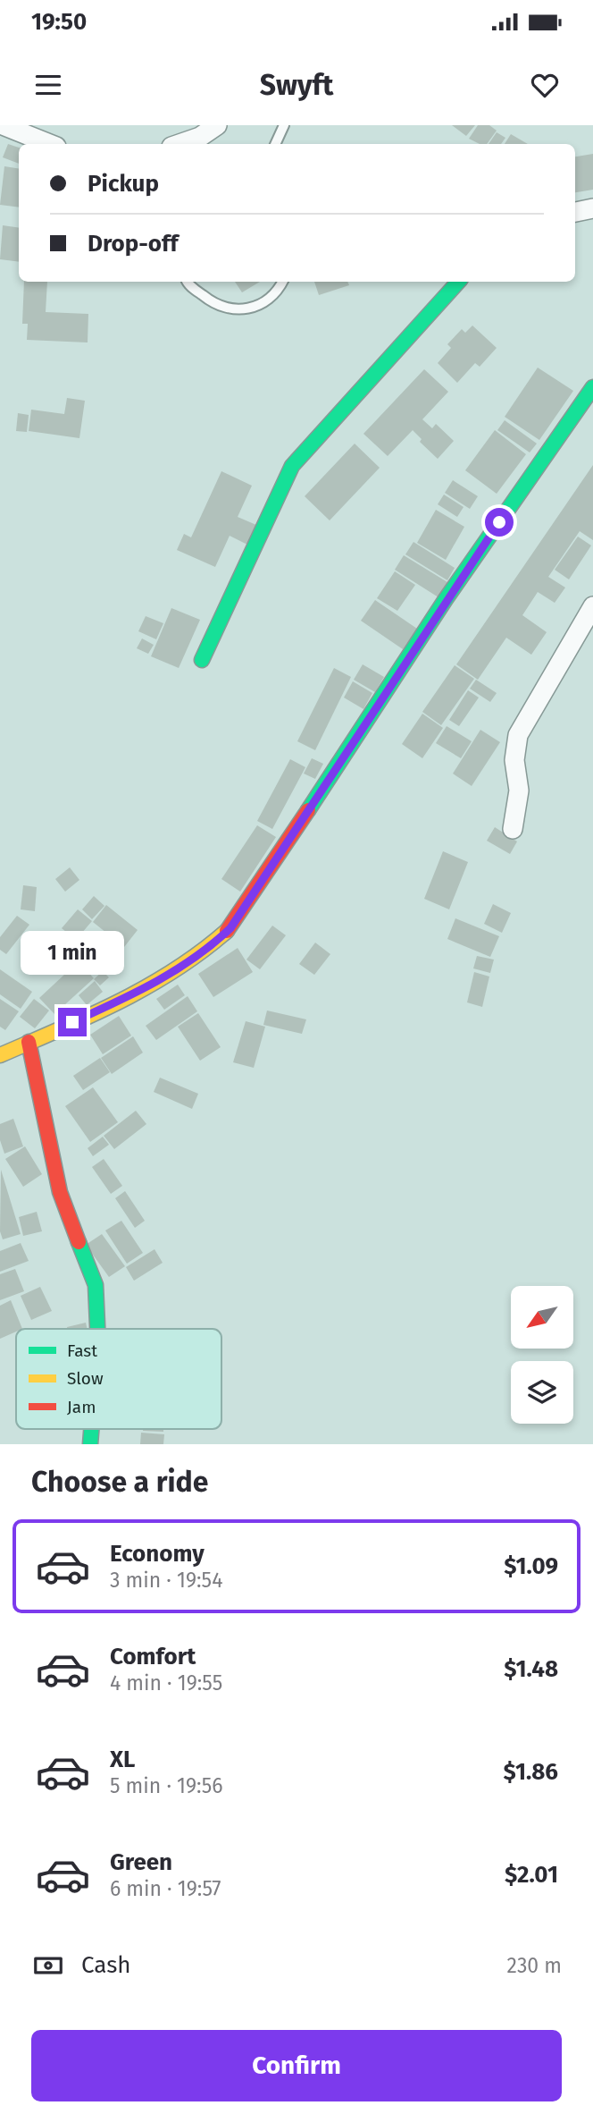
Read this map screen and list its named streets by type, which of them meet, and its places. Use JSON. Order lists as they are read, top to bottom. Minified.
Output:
{"legend":["Fast","Slow","Jam"],"north":"bottom left","page":{"status":"19:50","header":"Swyft","banner":["Pickup","Drop-off"],"bubble":"1 min","heading":"Choose a ride","list":[{"name":"Economy","note":"3 min · 19:54","value":"$1.09"},{"name":"Comfort","note":"4 min · 19:55","value":"$1.48"},{"name":"XL","note":"5 min · 19:56","value":"$1.86"},{"name":"Green","note":"6 min · 19:57","value":"$2.01"}],"pay":["Cash","230 m"],"buttons":"Confirm"}}
